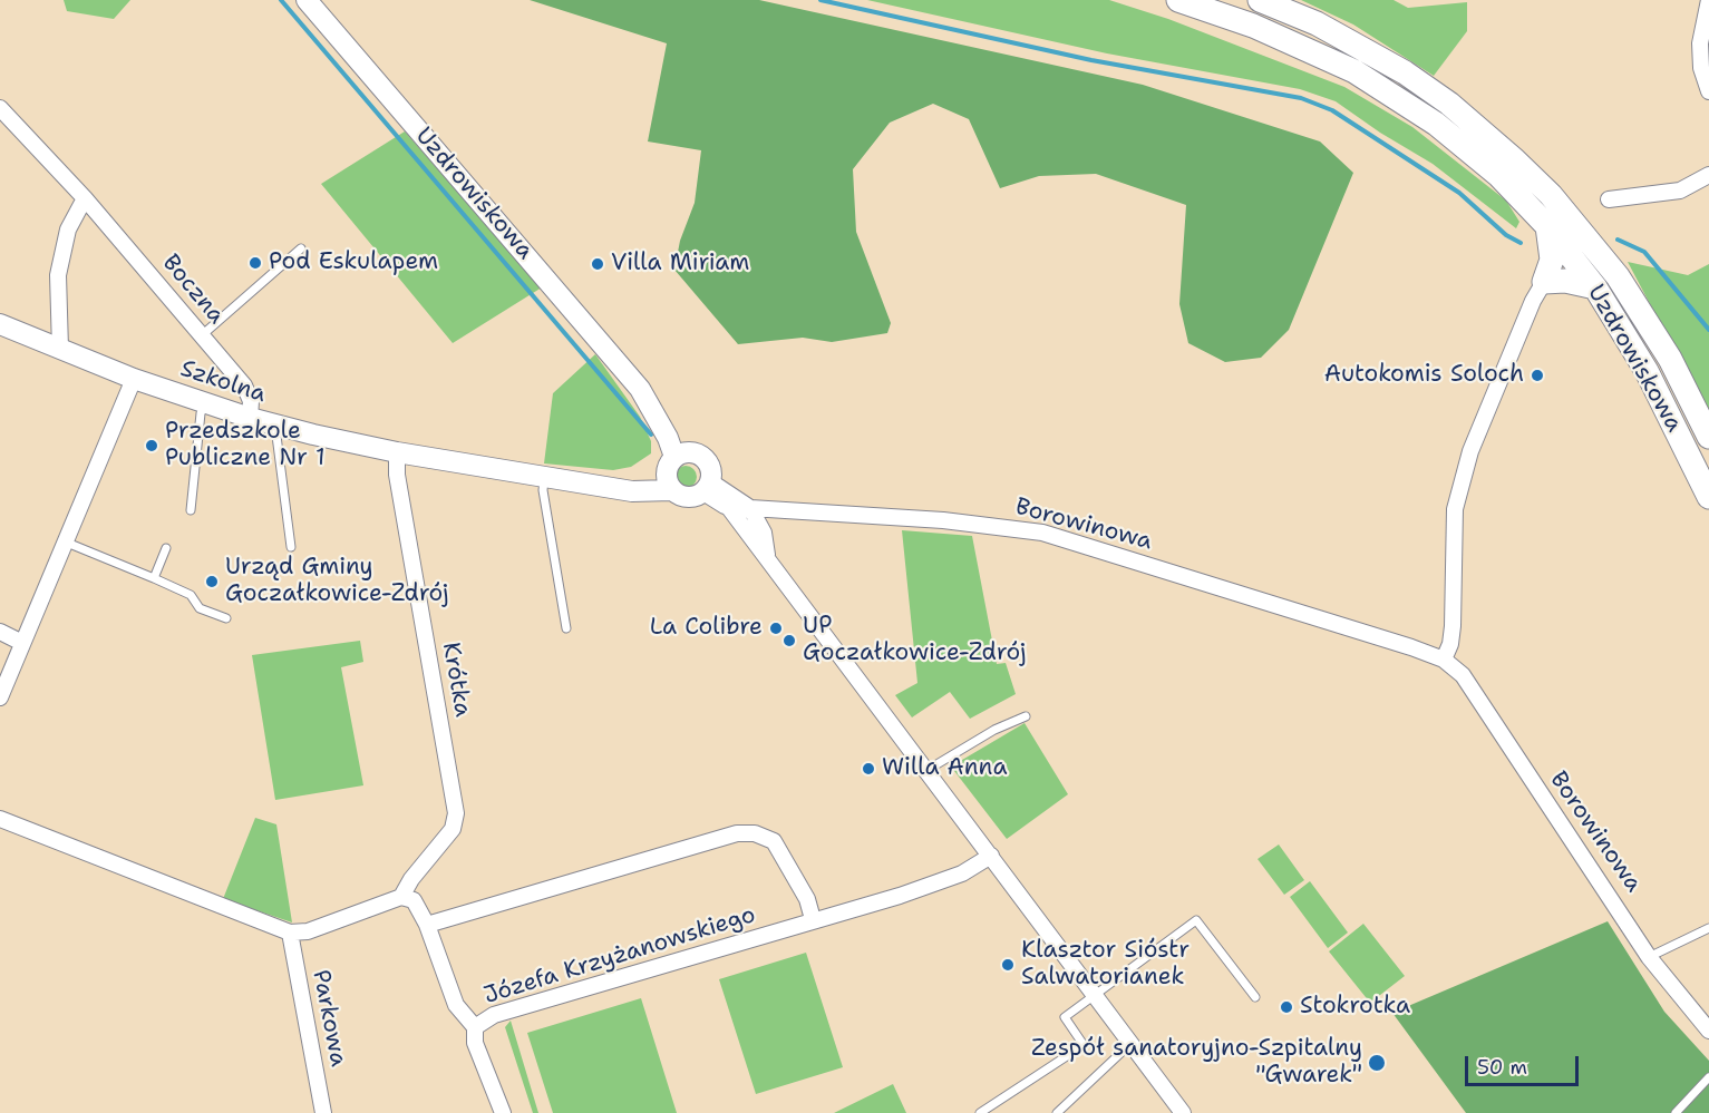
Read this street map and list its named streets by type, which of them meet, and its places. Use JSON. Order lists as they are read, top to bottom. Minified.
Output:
{"streets":{"main road":["Uzdrowiskowa"],"street":["Boczna","Szkolna","Borowinowa","Krótka","Józefa Krzyżanowskiego","Parkowa"]},"crossings":[["Uzdrowiskowa","Szkolna"],["Boczna","Szkolna"],["Szkolna","Krótka"],["Krótka","Józefa Krzyżanowskiego"]],"places":["Pod Eskulapem","Villa Miriam","Autokomis Soloch","Przedszkole Publiczne Nr 1","Urząd Gminy Goczałkowice-Zdrój","La Colibre","UP Goczałkowice-Zdrój","Willa Anna","Klasztor Sióstr Salwatorianek","Stokrotka","Zespół sanatoryjno-Szpitalny \"Gwarek\""],"scale_bar":"50 m"}
